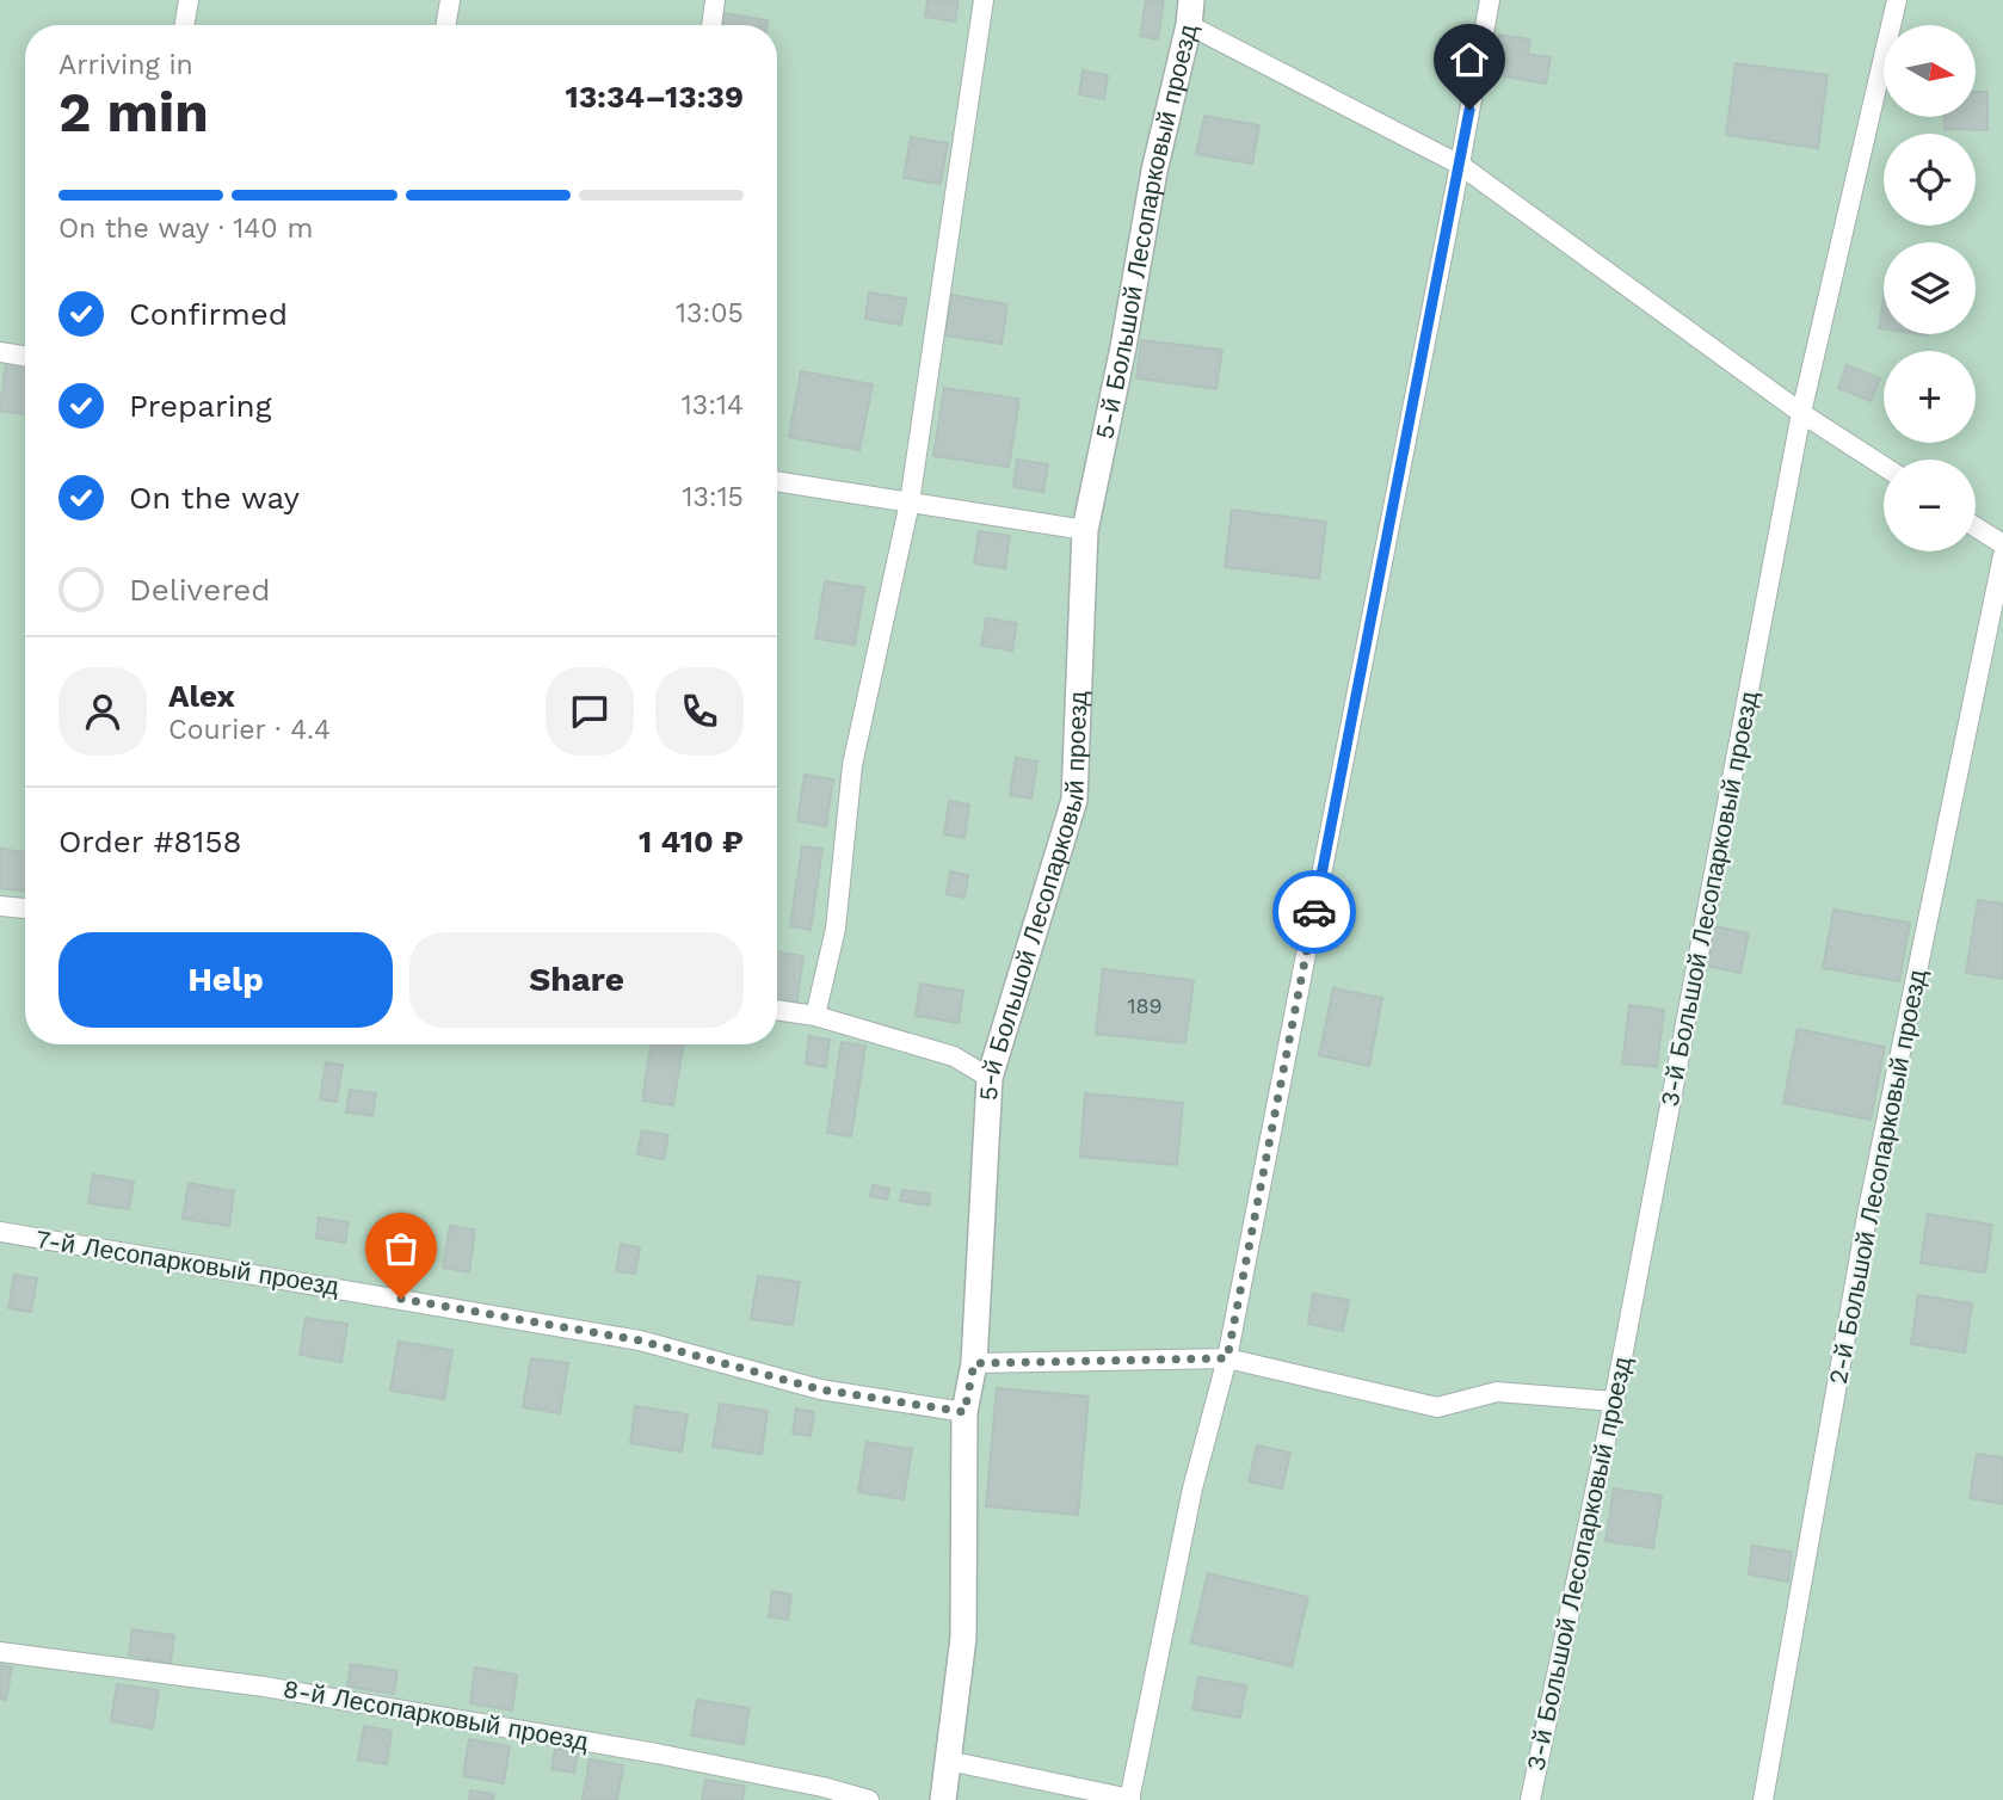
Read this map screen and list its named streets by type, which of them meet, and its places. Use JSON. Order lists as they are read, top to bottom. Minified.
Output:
{"streets":{"street":["5-й Большой Лесопарковый проезд"],"lane":["3-й Большой Лесопарковый проезд","2-й Большой Лесопарковый проезд","7-й Лесопарковый проезд","8-й Лесопарковый проезд"]},"crossings":[["5-й Большой Лесопарковый проезд","7-й Лесопарковый проезд"]],"house_numbers":["189"],"north":"right","page":{"map_buttons":["+","−"],"heading":["2 min","Arriving in","13:34–13:39"],"panel":["Alex","Courier · 4.4","Order #8158","1 410 ₽"],"bar":"On the way · 140 m","list":[["Confirmed","13:05"],["Preparing","13:14"],["On the way","13:15"],"Delivered"],"buttons":["Help","Share"]}}
